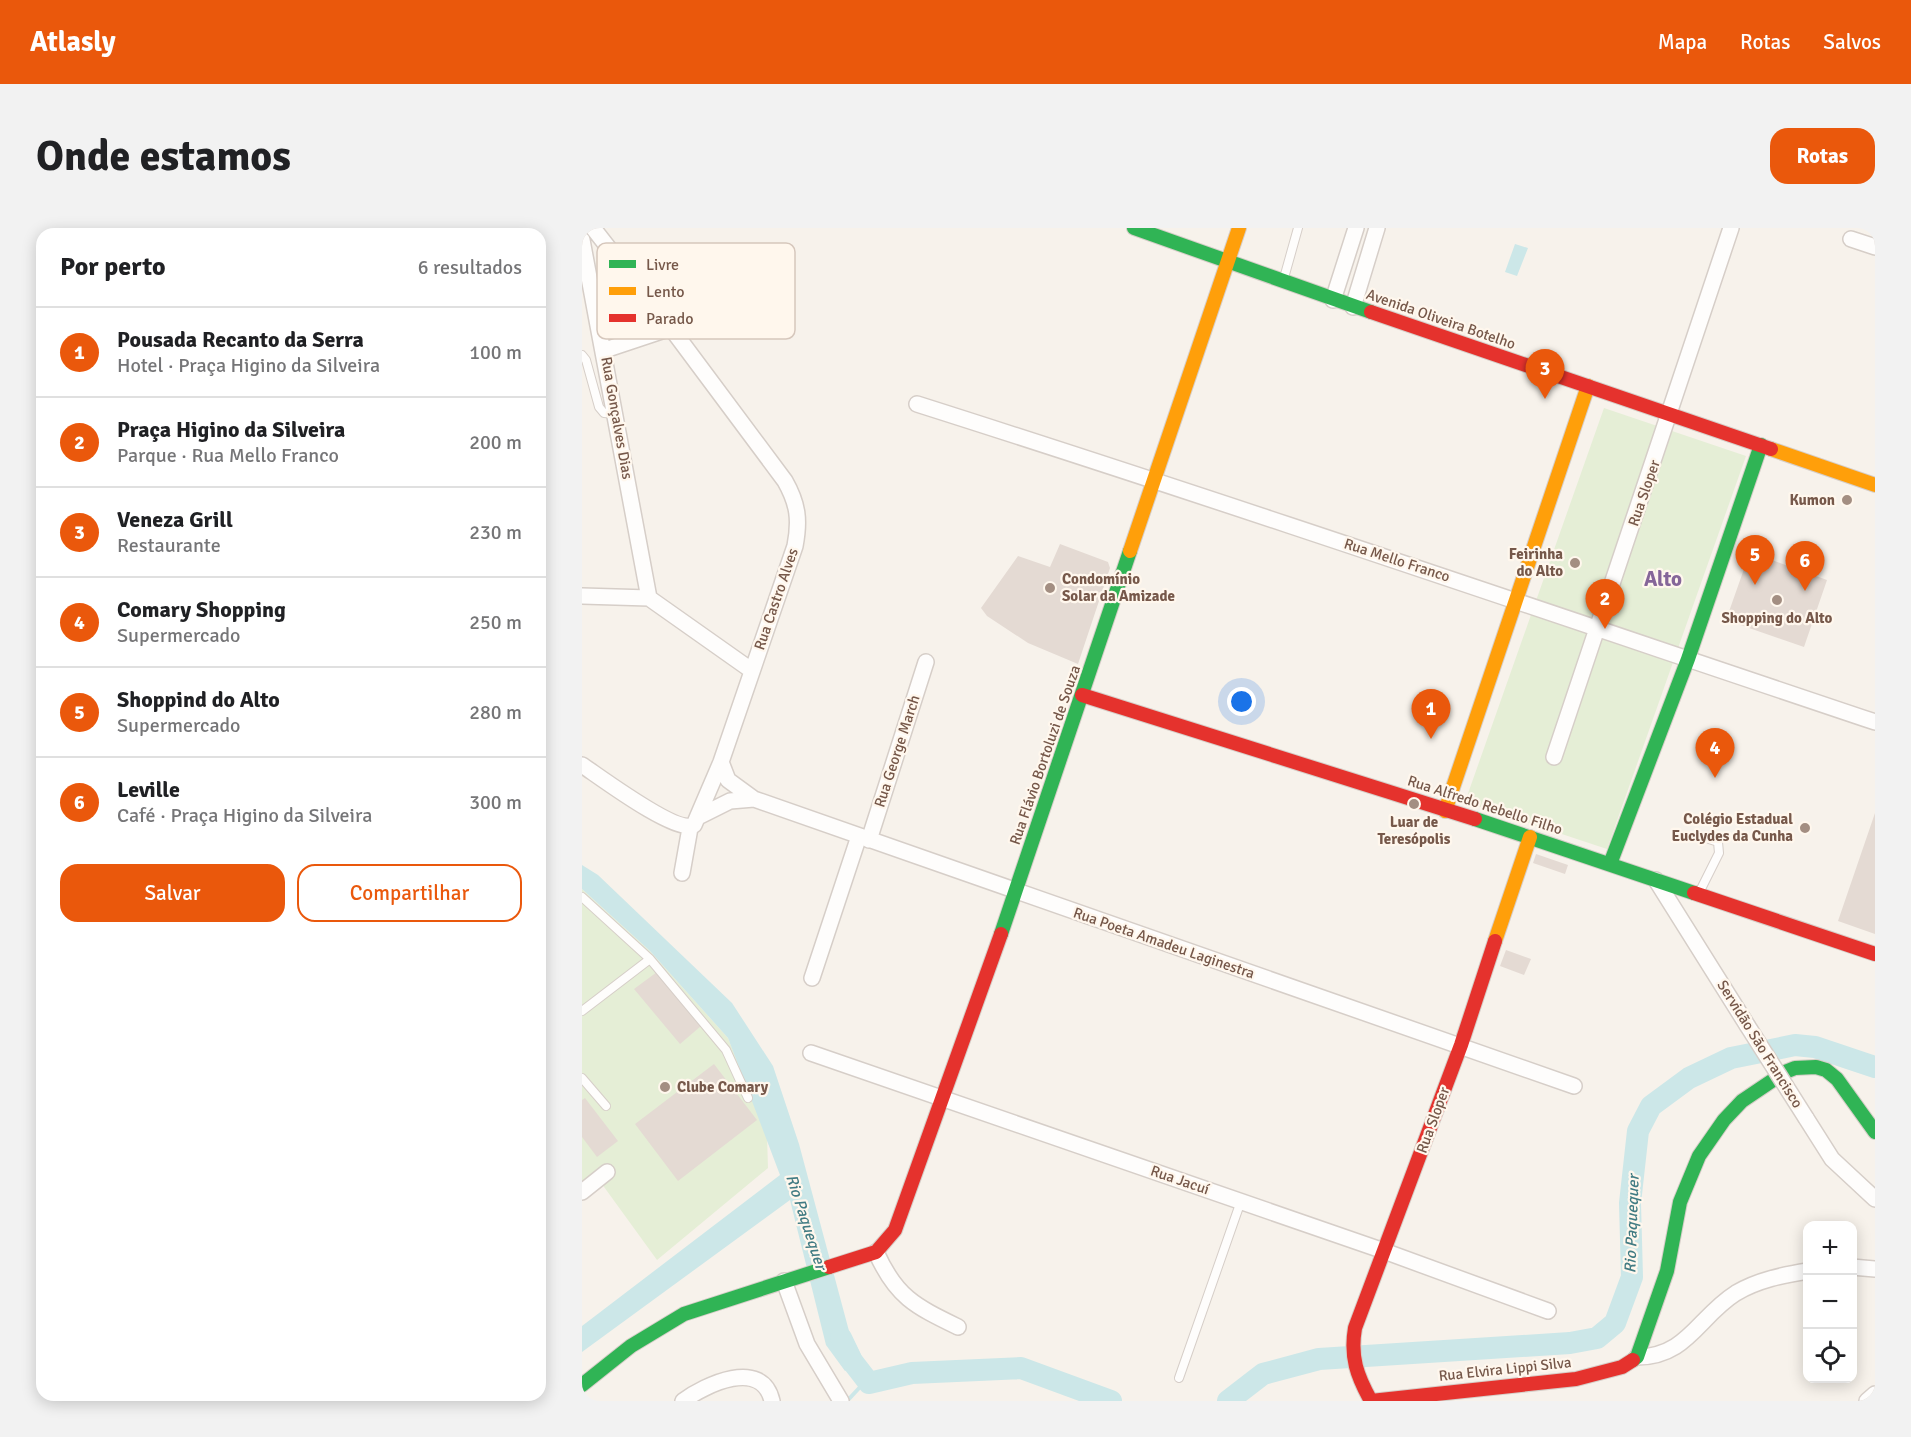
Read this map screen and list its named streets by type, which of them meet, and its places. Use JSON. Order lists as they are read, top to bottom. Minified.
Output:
{"streets":{"street":["Avenida Oliveira Botelho","Rua Gonçalves Dias","Rua Sloper","Rua Mello Franco","Rua Castro Alves","Rua George March","Rua Flávio Bortoluzi de Souza","Rua Alfredo Rebello Filho","Rua Poeta Amadeu Laginestra","Servidão São Francisco","Rua Jacuí","Rua Elvira Lippi Silva"]},"crossings":[["Avenida Oliveira Botelho","Rua Sloper"],["Avenida Oliveira Botelho","Rua Flávio Bortoluzi de Souza"],["Rua Sloper","Rua Mello Franco"],["Rua Sloper","Rua Alfredo Rebello Filho"],["Rua Sloper","Rua Poeta Amadeu Laginestra"],["Rua Sloper","Rua Jacuí"],["Rua Sloper","Rua Elvira Lippi Silva"],["Rua Mello Franco","Rua Flávio Bortoluzi de Souza"],["Rua Castro Alves","Rua Poeta Amadeu Laginestra"],["Rua George March","Rua Poeta Amadeu Laginestra"],["Rua Flávio Bortoluzi de Souza","Rua Alfredo Rebello Filho"],["Rua Flávio Bortoluzi de Souza","Rua Poeta Amadeu Laginestra"],["Rua Flávio Bortoluzi de Souza","Rua Jacuí"],["Rua Alfredo Rebello Filho","Servidão São Francisco"]],"districts":["Alto"],"water":["Rio Paquequer"],"places":["Kumon","Feirinha do Alto","Condomínio Solar da Amizade","Shopping do Alto","Luar de Teresópolis","Colégio Estadual Euclydes da Cunha","Clube Comary"],"legend":["Livre","Lento","Parado"],"page":{"header":"Atlasly","nav":["Mapa","Rotas","Salvos"],"buttons":["Rotas",["Salvar","Compartilhar"]],"title":"Onde estamos","heading":["Por perto","6 resultados"],"list":[{"mark":"1","name":"Pousada Recanto da Serra","note":"Hotel · Praça Higino da Silveira","value":"100 m"},{"mark":"2","name":"Praça Higino da Silveira","note":"Parque · Rua Mello Franco","value":"200 m"},{"mark":"3","name":"Veneza Grill","note":"Restaurante","value":"230 m"},{"mark":"4","name":"Comary Shopping","note":"Supermercado","value":"250 m"},{"mark":"5","name":"Shoppind do Alto","note":"Supermercado","value":"280 m"},{"mark":"6","name":"Leville","note":"Café · Praça Higino da Silveira","value":"300 m"}],"pins":["3","5","6","2","1","4"],"map_buttons":["+","−"]}}
